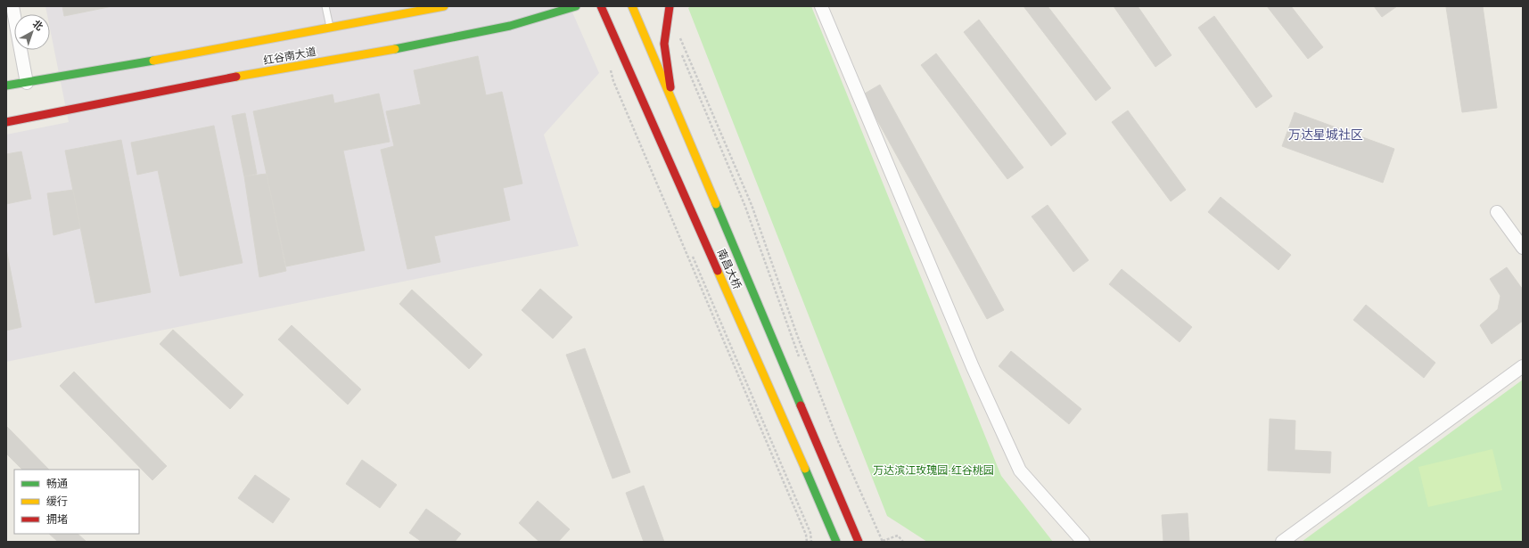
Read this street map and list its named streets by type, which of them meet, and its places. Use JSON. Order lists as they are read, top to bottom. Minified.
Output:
{"streets":{"main road":["红谷南大道","南昌大桥"]},"districts":["万达星城社区"],"parks":["万达滨江玫瑰园·红谷桃园"],"legend":["畅通","缓行","拥堵"],"north":"top right"}
